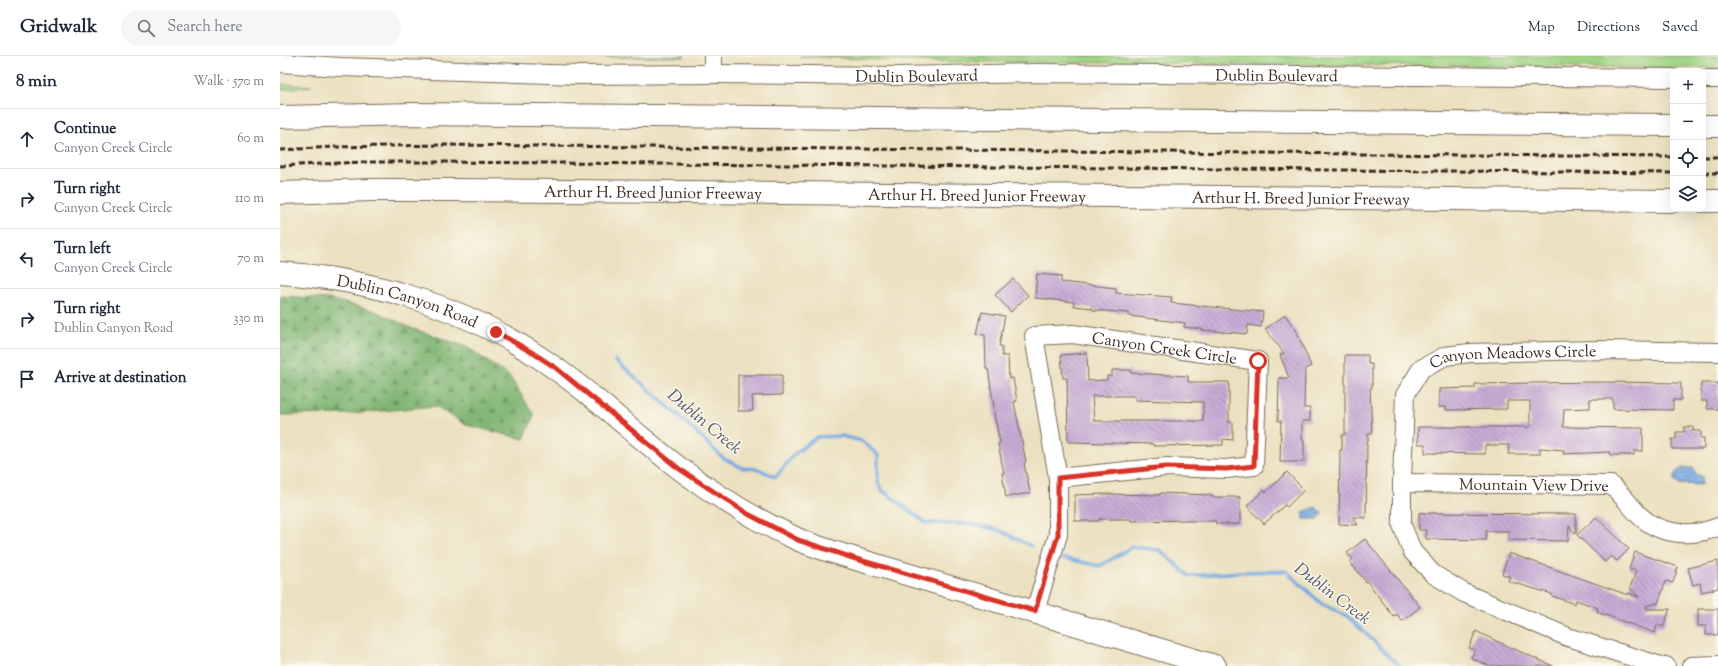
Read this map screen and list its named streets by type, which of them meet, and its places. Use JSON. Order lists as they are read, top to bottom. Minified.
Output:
{"streets":{"main road":["Arthur H. Breed Junior Freeway","Dublin Canyon Road"],"street":["Dublin Boulevard","Canyon Creek Circle","Canyon Meadows Circle","Mountain View Drive"]},"crossings":[["Dublin Canyon Road","Canyon Creek Circle"],["Canyon Meadows Circle","Mountain View Drive"]],"water":["Dublin Creek"],"page":{"header":"Gridwalk","search":"Search here","nav":["Map","Directions","Saved"],"heading":["8 min","Walk · 570 m"],"map_buttons":["+","−"],"list":[["Continue","Canyon Creek Circle","60 m"],["Turn right","Canyon Creek Circle","110 m"],["Turn left","Canyon Creek Circle","70 m"],["Turn right","Dublin Canyon Road","330 m"],"Arrive at destination"]}}
